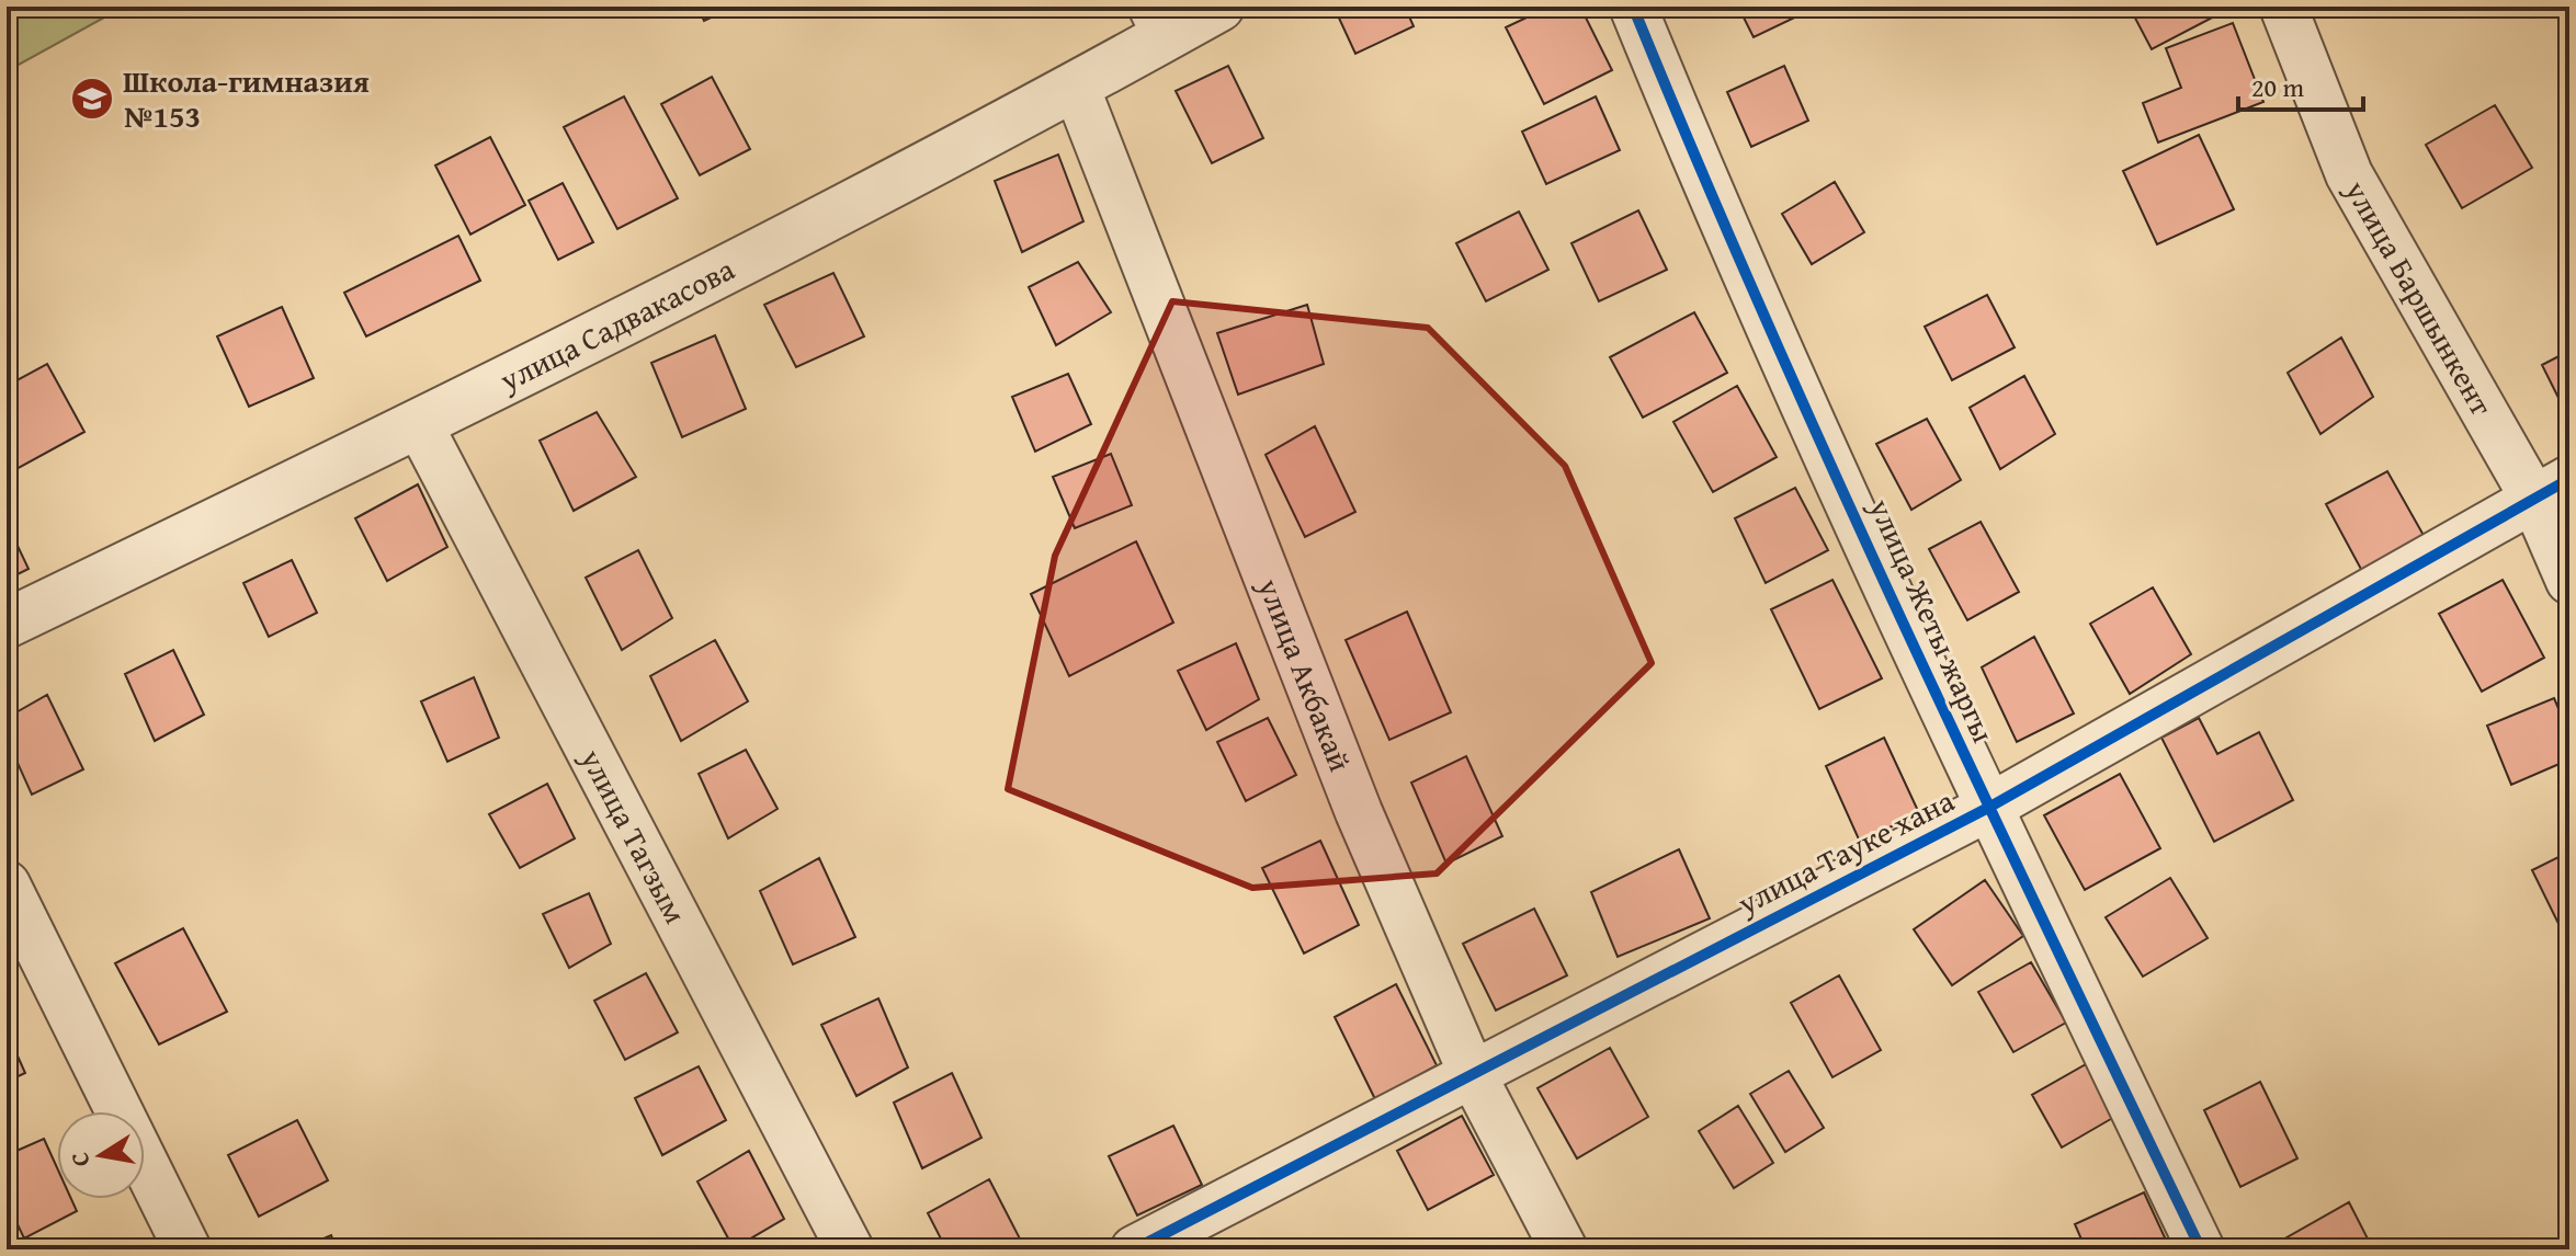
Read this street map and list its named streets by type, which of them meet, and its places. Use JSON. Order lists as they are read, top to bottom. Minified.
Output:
{"streets":{"street":["улица Баршынкент","улица Садвакасова","улица Жеты жаргы","улица Акбакай","улица Тагзым","улица Тауке хана"]},"crossings":[["улица Баршынкент","улица Тауке хана"],["улица Садвакасова","улица Акбакай"],["улица Садвакасова","улица Тагзым"],["улица Жеты жаргы","улица Тауке хана"],["улица Акбакай","улица Тауке хана"]],"places":{"school or university":["Школа-гимназия №153"]},"scale_bar":"20 m","north":"left"}
